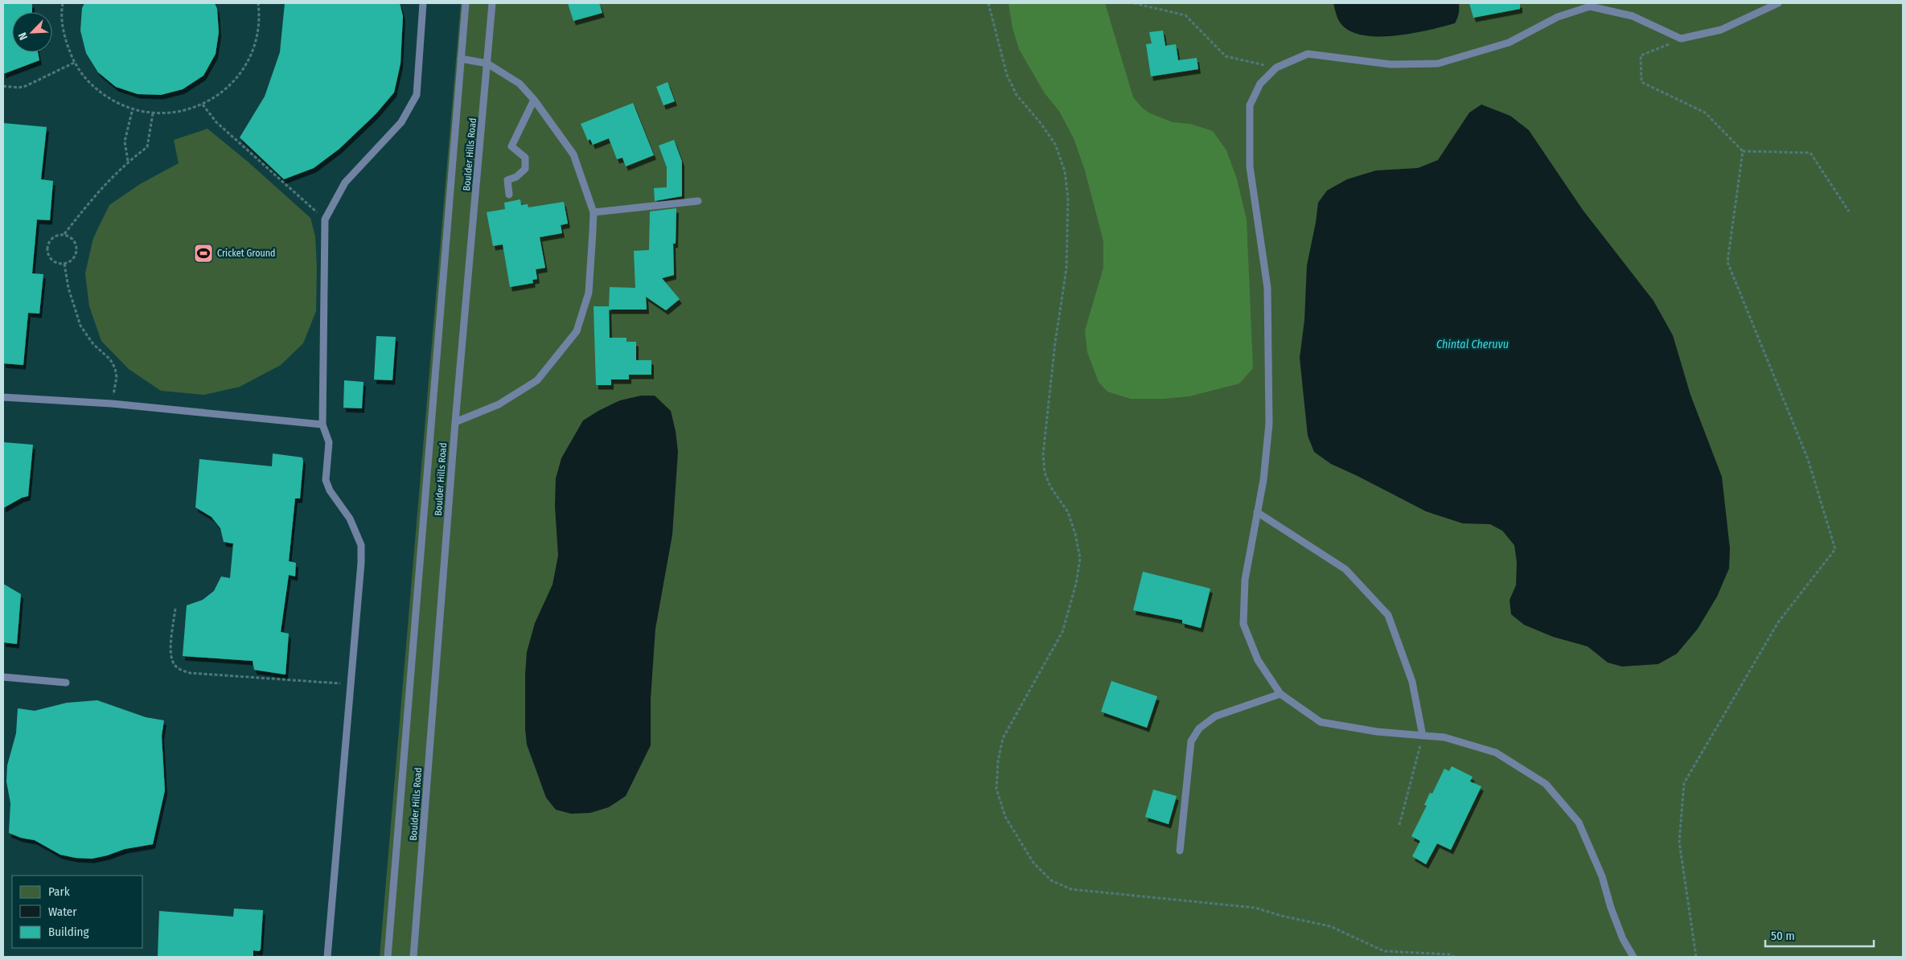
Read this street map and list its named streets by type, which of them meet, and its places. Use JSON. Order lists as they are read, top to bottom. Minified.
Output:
{"streets":{"lane":["Boulder Hills Road"]},"water":["Chintal Cheruvu"],"places":{"sports":["Cricket Ground"]},"legend":["Park","Water","Building"],"scale_bar":"50 m","north":"bottom left"}
